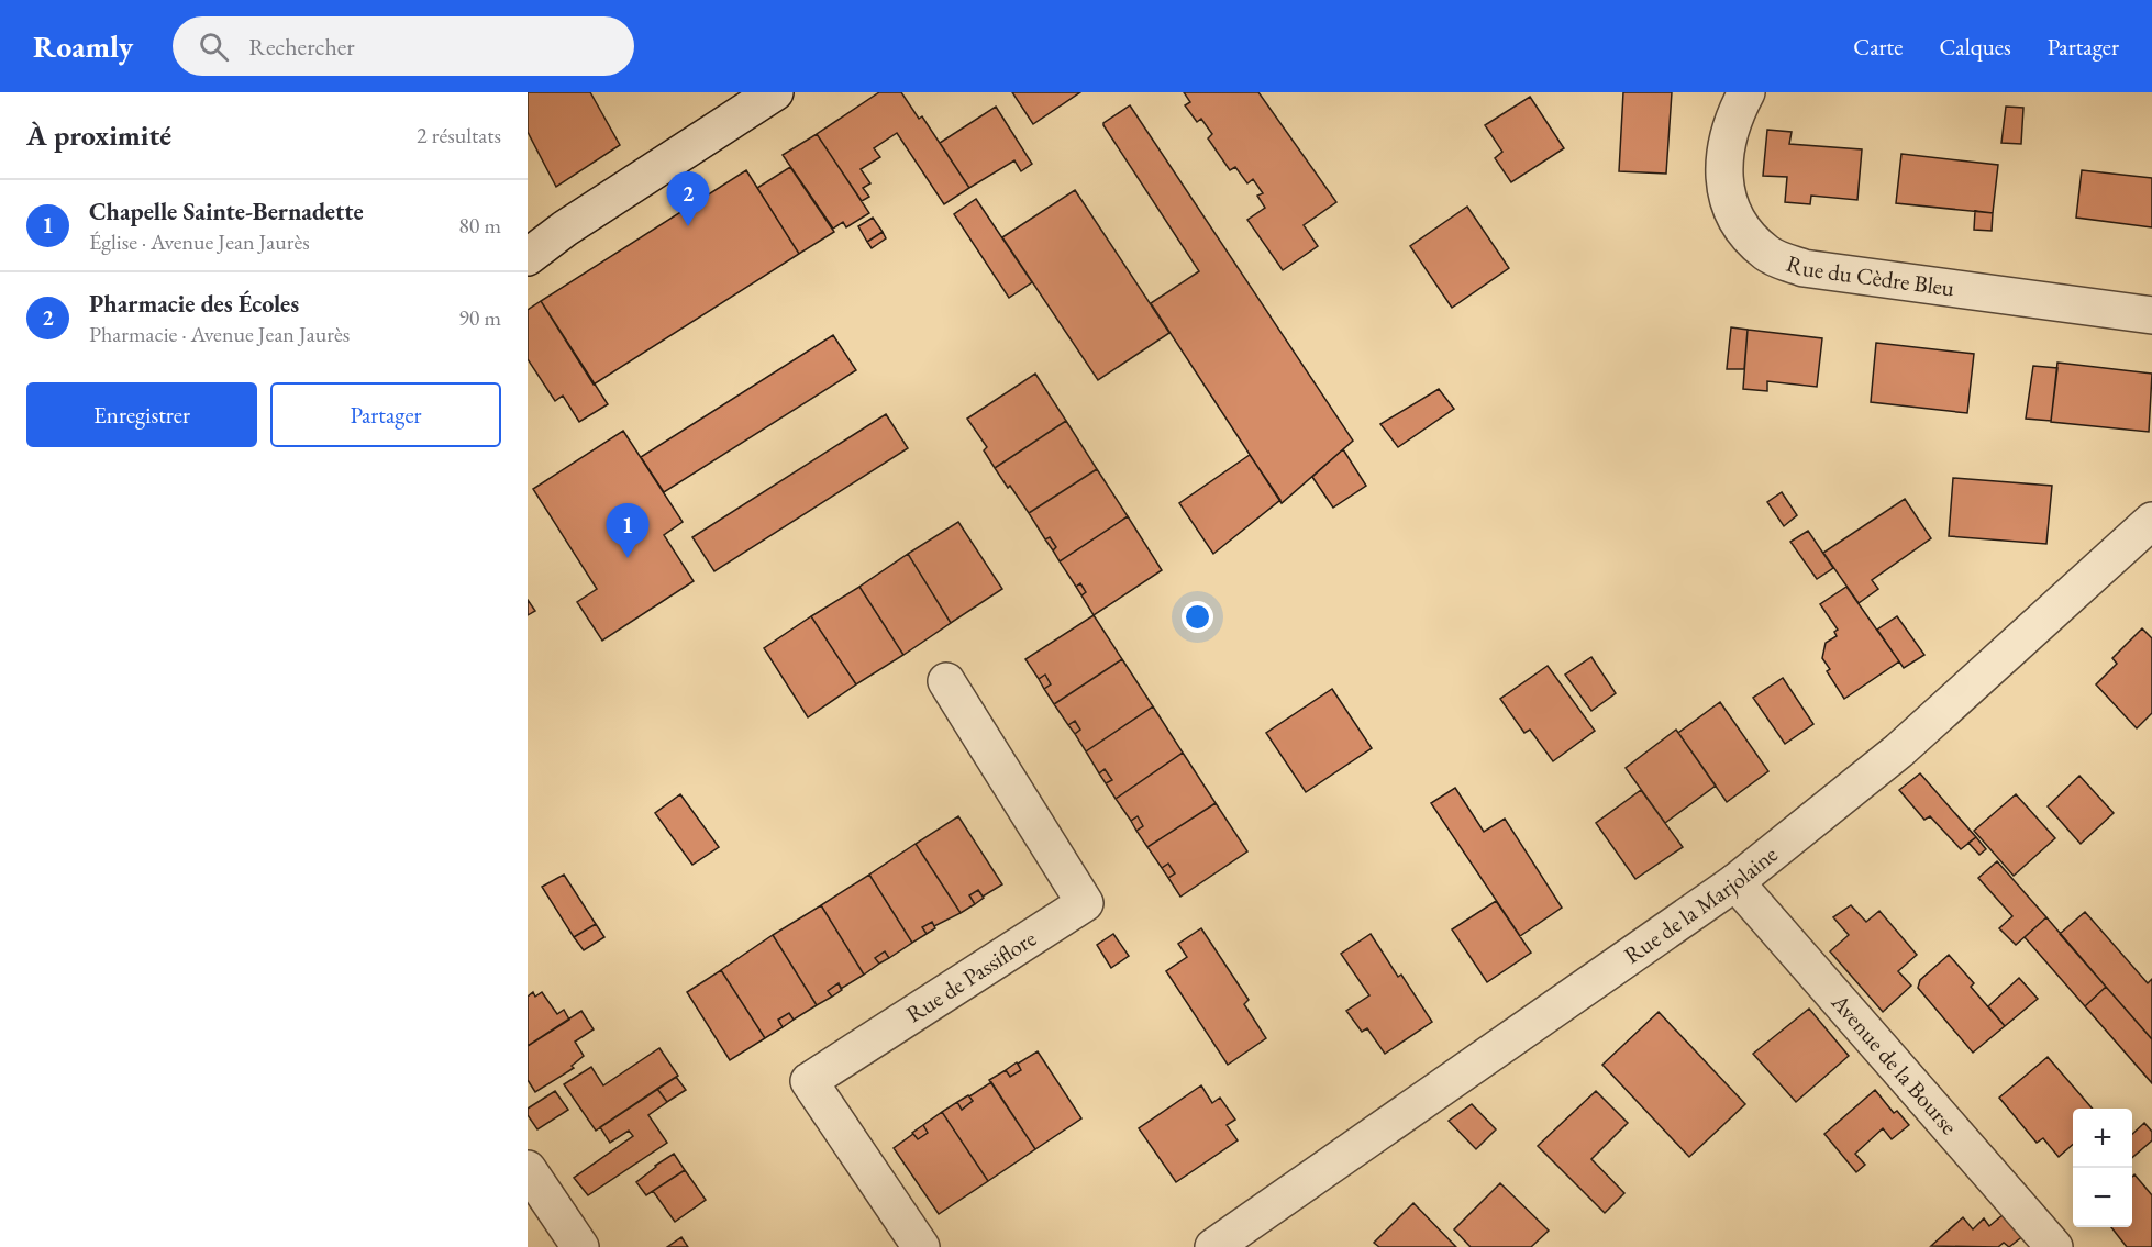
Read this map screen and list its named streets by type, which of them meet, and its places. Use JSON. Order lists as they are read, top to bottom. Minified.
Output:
{"streets":{"street":["Rue du Cèdre Bleu","Rue de la Marjolaine","Rue de Passiflore","Avenue de la Bourse"]},"crossings":[["Rue de la Marjolaine","Avenue de la Bourse"]],"page":{"header":"Roamly","search":"Rechercher","nav":["Carte","Calques","Partager"],"heading":["À proximité","2 résultats"],"pins":["2","1"],"list":[{"mark":"1","name":"Chapelle Sainte-Bernadette","note":"Église · Avenue Jean Jaurès","value":"80 m"},{"mark":"2","name":"Pharmacie des Écoles","note":"Pharmacie · Avenue Jean Jaurès","value":"90 m"}],"buttons":["Enregistrer","Partager"],"map_buttons":["+","−"]}}
